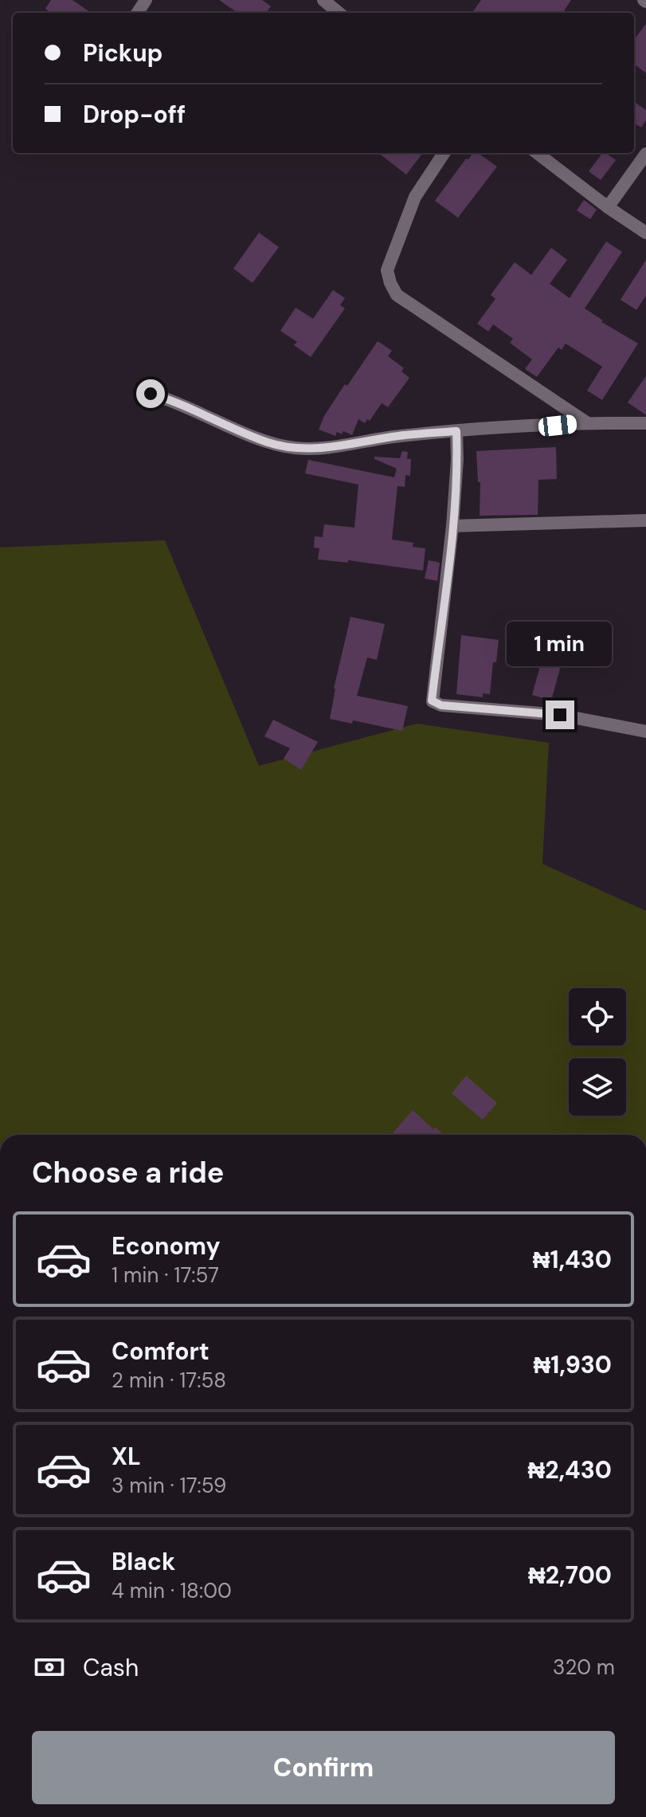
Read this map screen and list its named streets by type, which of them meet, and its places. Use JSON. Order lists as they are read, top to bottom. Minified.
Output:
{"page":{"banner":["Pickup","Drop-off"],"bubble":"1 min","heading":"Choose a ride","list":[{"name":"Economy","note":"1 min · 17:57","value":"₦1,430"},{"name":"Comfort","note":"2 min · 17:58","value":"₦1,930"},{"name":"XL","note":"3 min · 17:59","value":"₦2,430"},{"name":"Black","note":"4 min · 18:00","value":"₦2,700"}],"pay":["Cash","320 m"],"buttons":"Confirm"}}
